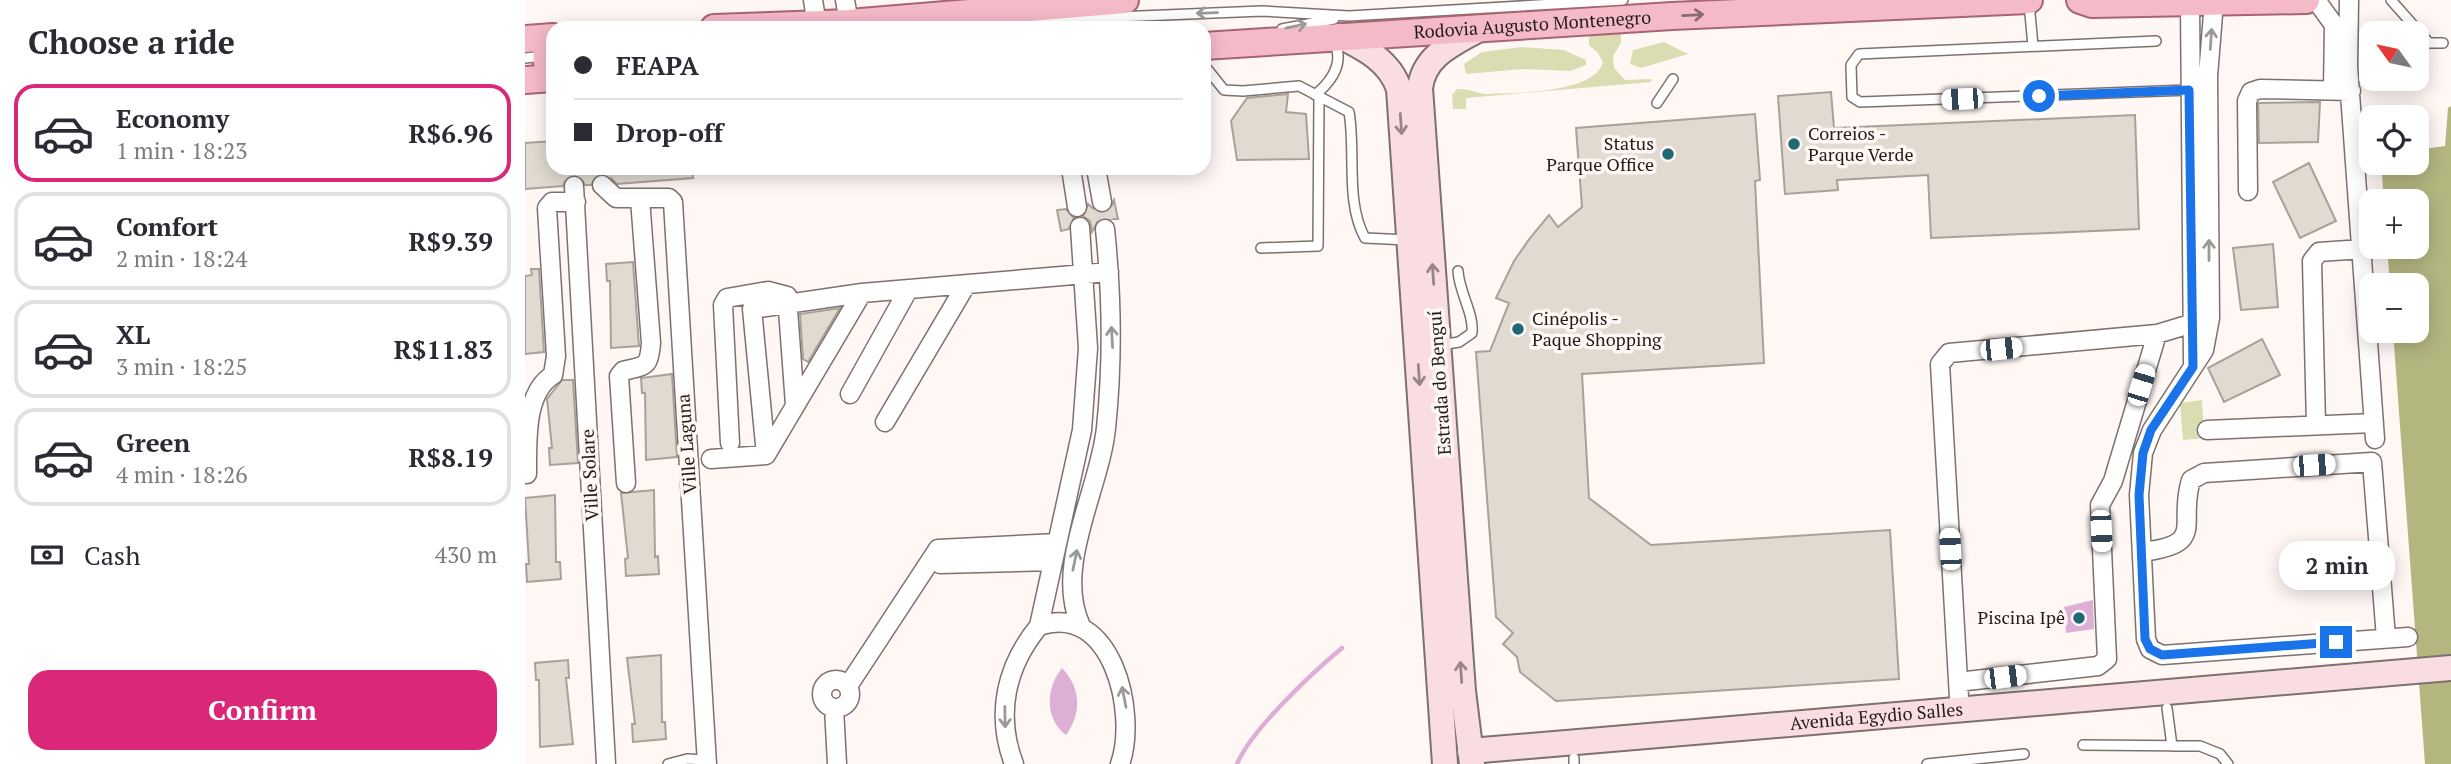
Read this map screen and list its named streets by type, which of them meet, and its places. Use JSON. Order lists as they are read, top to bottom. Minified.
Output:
{"streets":{"main road":["Rodovia Augusto Montenegro"],"street":["Estrada do Benguí","Ville Laguna","Ville Solare","Avenida Egydio Salles"]},"crossings":[["Estrada do Benguí","Avenida Egydio Salles"]],"one_way":["Rodovia Augusto Montenegro"],"places":["Correios - Parque Verde","Status Parque Office","Cinépolis - Paque Shopping","Piscina Ipê"],"north":"top left","page":{"heading":"Choose a ride","map_buttons":["+","−"],"banner":["FEAPA","Drop-off"],"list":[{"name":"Economy","note":"1 min · 18:23","value":"R$6.96"},{"name":"Comfort","note":"2 min · 18:24","value":"R$9.39"},{"name":"XL","note":"3 min · 18:25","value":"R$11.83"},{"name":"Green","note":"4 min · 18:26","value":"R$8.19"}],"pay":["Cash","430 m"],"bubble":"2 min","buttons":"Confirm"}}
